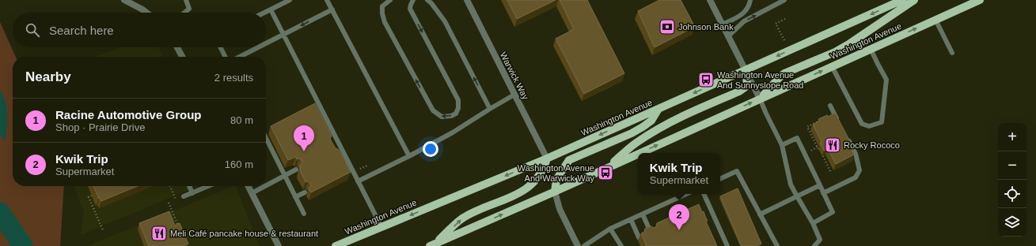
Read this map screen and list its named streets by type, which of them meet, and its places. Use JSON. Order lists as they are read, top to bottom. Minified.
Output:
{"streets":{"main road":["Washington Avenue"],"street":["Warwick Way"]},"crossings":[["Washington Avenue","Warwick Way"]],"places":{"bank":["Johnson Bank"],"bus stop":["Washington Avenue And Sunnyslope Road","Washington Avenue And Warwick Way"],"restaurant":["Rocky Rococo","Meli Café pancake house & restaurant"]},"page":{"search":"Search here","heading":["Nearby","2 results"],"list":[{"mark":"1","name":"Racine Automotive Group","note":"Shop · Prairie Drive","value":"80 m"},{"mark":"2","name":"Kwik Trip","note":"Supermarket","value":"160 m"}],"map_buttons":["+","−"],"pins":["1","2"],"popup":["Kwik Trip","Supermarket"]}}
